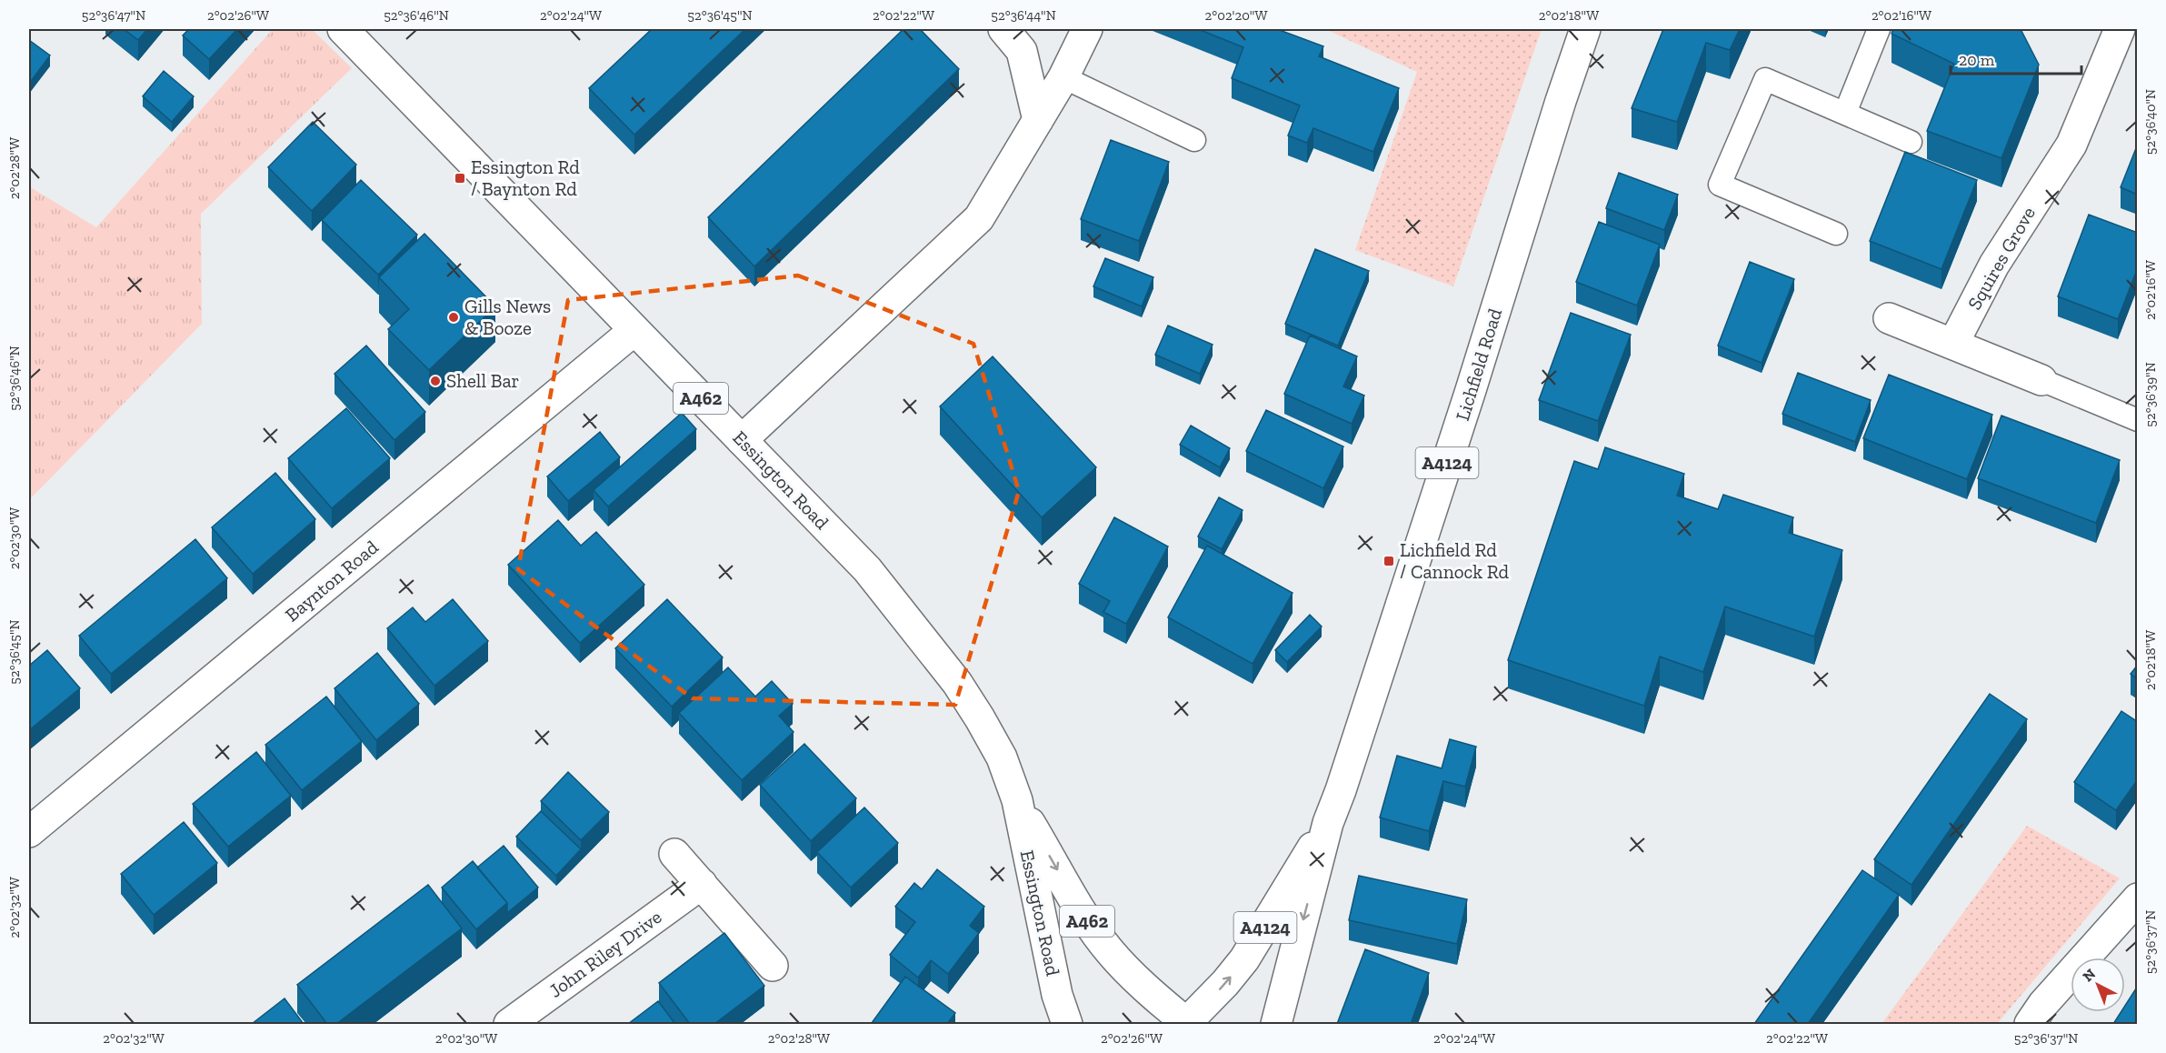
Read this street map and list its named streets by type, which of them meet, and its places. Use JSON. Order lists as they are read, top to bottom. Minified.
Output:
{"streets":{"main road":["Squires Grove","Lichfield Road","A462","A4124","Essington Road","Baynton Road","John Riley Drive"]},"crossings":[["Lichfield Road","Essington Road"],["Essington Road","Baynton Road"]],"places":{"transit":["Essington Rd / Baynton Rd","Lichfield Rd / Cannock Rd"],"other":["Gills News & Booze","Shell Bar"]},"scale_bar":"20 m","north":"top left","coordinates":["52°36'47\"N","2°02'26\"W","52°36'46\"N","2°02'24\"W","52°36'45\"N","2°02'22\"W","52°36'44\"N","2°02'20\"W","2°02'18\"W","2°02'16\"W","52°36'40\"N","2°02'28\"W","52°36'39\"N","2°02'30\"W","2°02'32\"W","52°36'37\"N"]}
